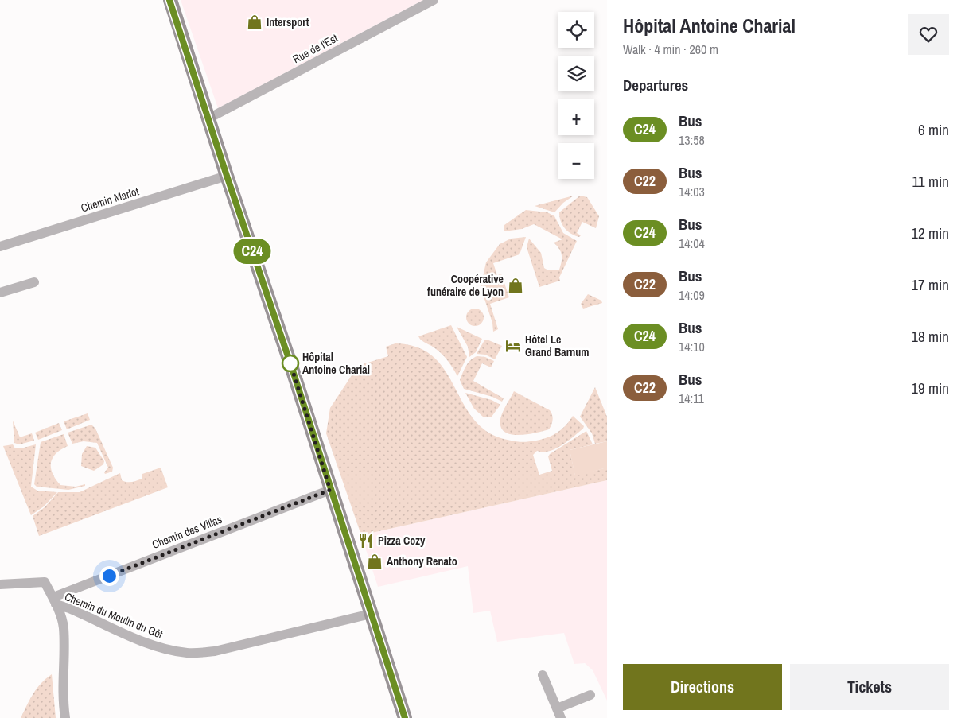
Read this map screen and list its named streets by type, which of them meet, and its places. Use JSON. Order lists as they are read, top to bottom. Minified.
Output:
{"streets":{"street":["Rue de l'Est","Chemin Marlot","Chemin des Villas","Chemin du Moulin du Gôt"]},"crossings":[["Chemin des Villas","Chemin du Moulin du Gôt"]],"places":{"shop":["Intersport","Coopérative funéraire de Lyon","Anthony Renato"],"hotel":["Hôtel Le Grand Barnum"],"other":["Hôpital Antoine Charial"],"restaurant":["Pizza Cozy"]},"lines":["bus line C24"],"page":{"on_map":"C24","heading":[["Hôpital Antoine Charial","Walk · 4 min · 260 m"],"Departures"],"map_buttons":["+","−"],"list":[{"mark":"C24","name":"Bus","note":"13:58","value":"6 min"},{"mark":"C22","name":"Bus","note":"14:03","value":"11 min"},{"mark":"C24","name":"Bus","note":"14:04","value":"12 min"},{"mark":"C22","name":"Bus","note":"14:09","value":"17 min"},{"mark":"C24","name":"Bus","note":"14:10","value":"18 min"},{"mark":"C22","name":"Bus","note":"14:11","value":"19 min"}],"buttons":["Directions","Tickets"]}}
